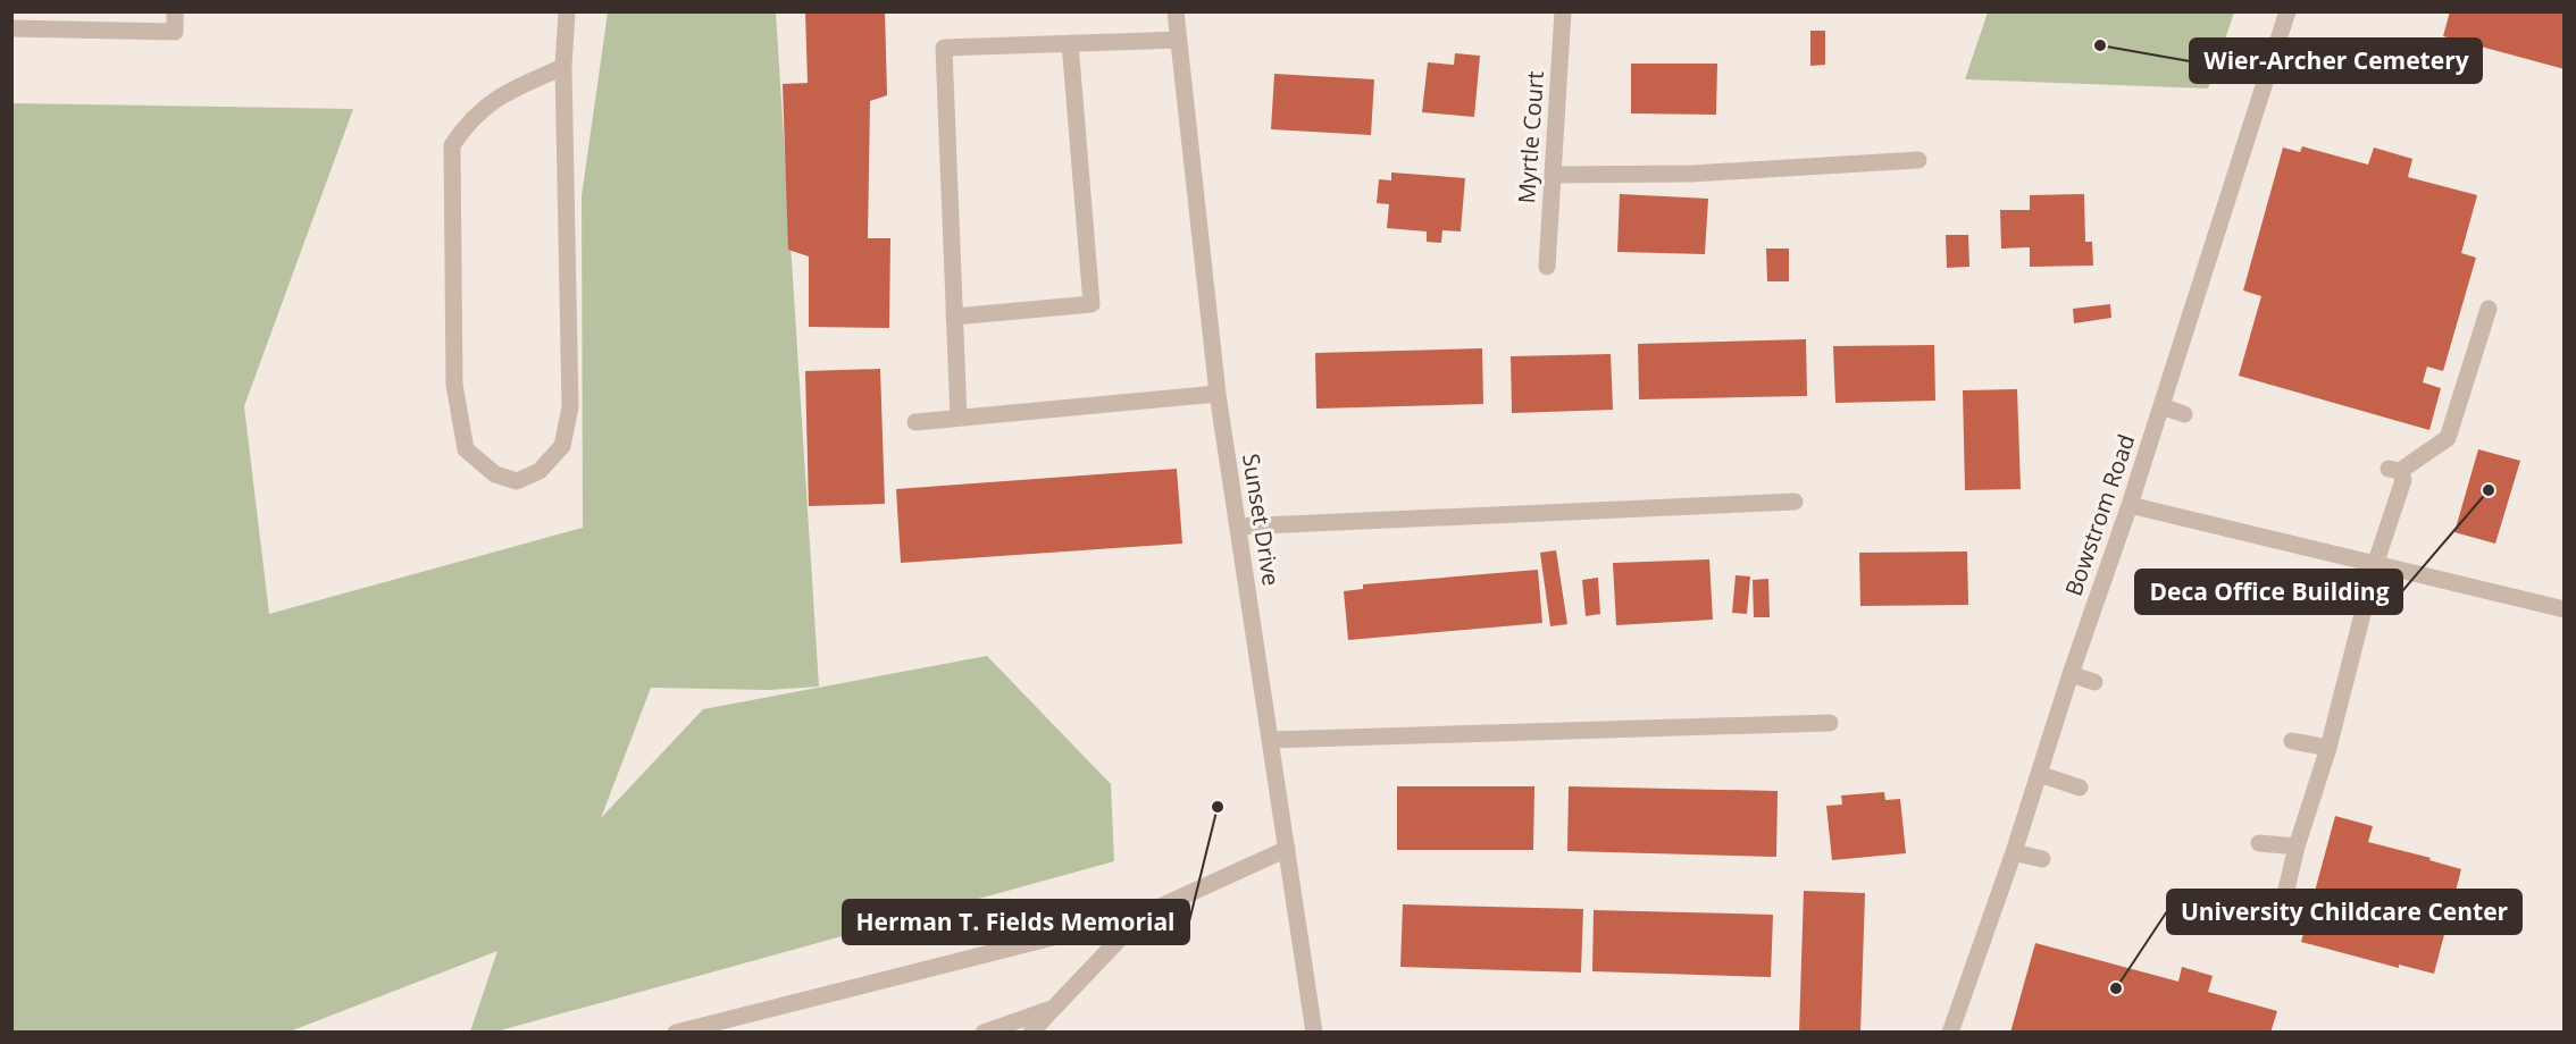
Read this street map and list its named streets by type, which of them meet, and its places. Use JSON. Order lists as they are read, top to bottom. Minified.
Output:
{"streets":{"street":["Myrtle Court","Bowstrom Road","Sunset Drive"]},"places":["Wier-Archer Cemetery","Deca Office Building","Herman T. Fields Memorial","University Childcare Center"]}
